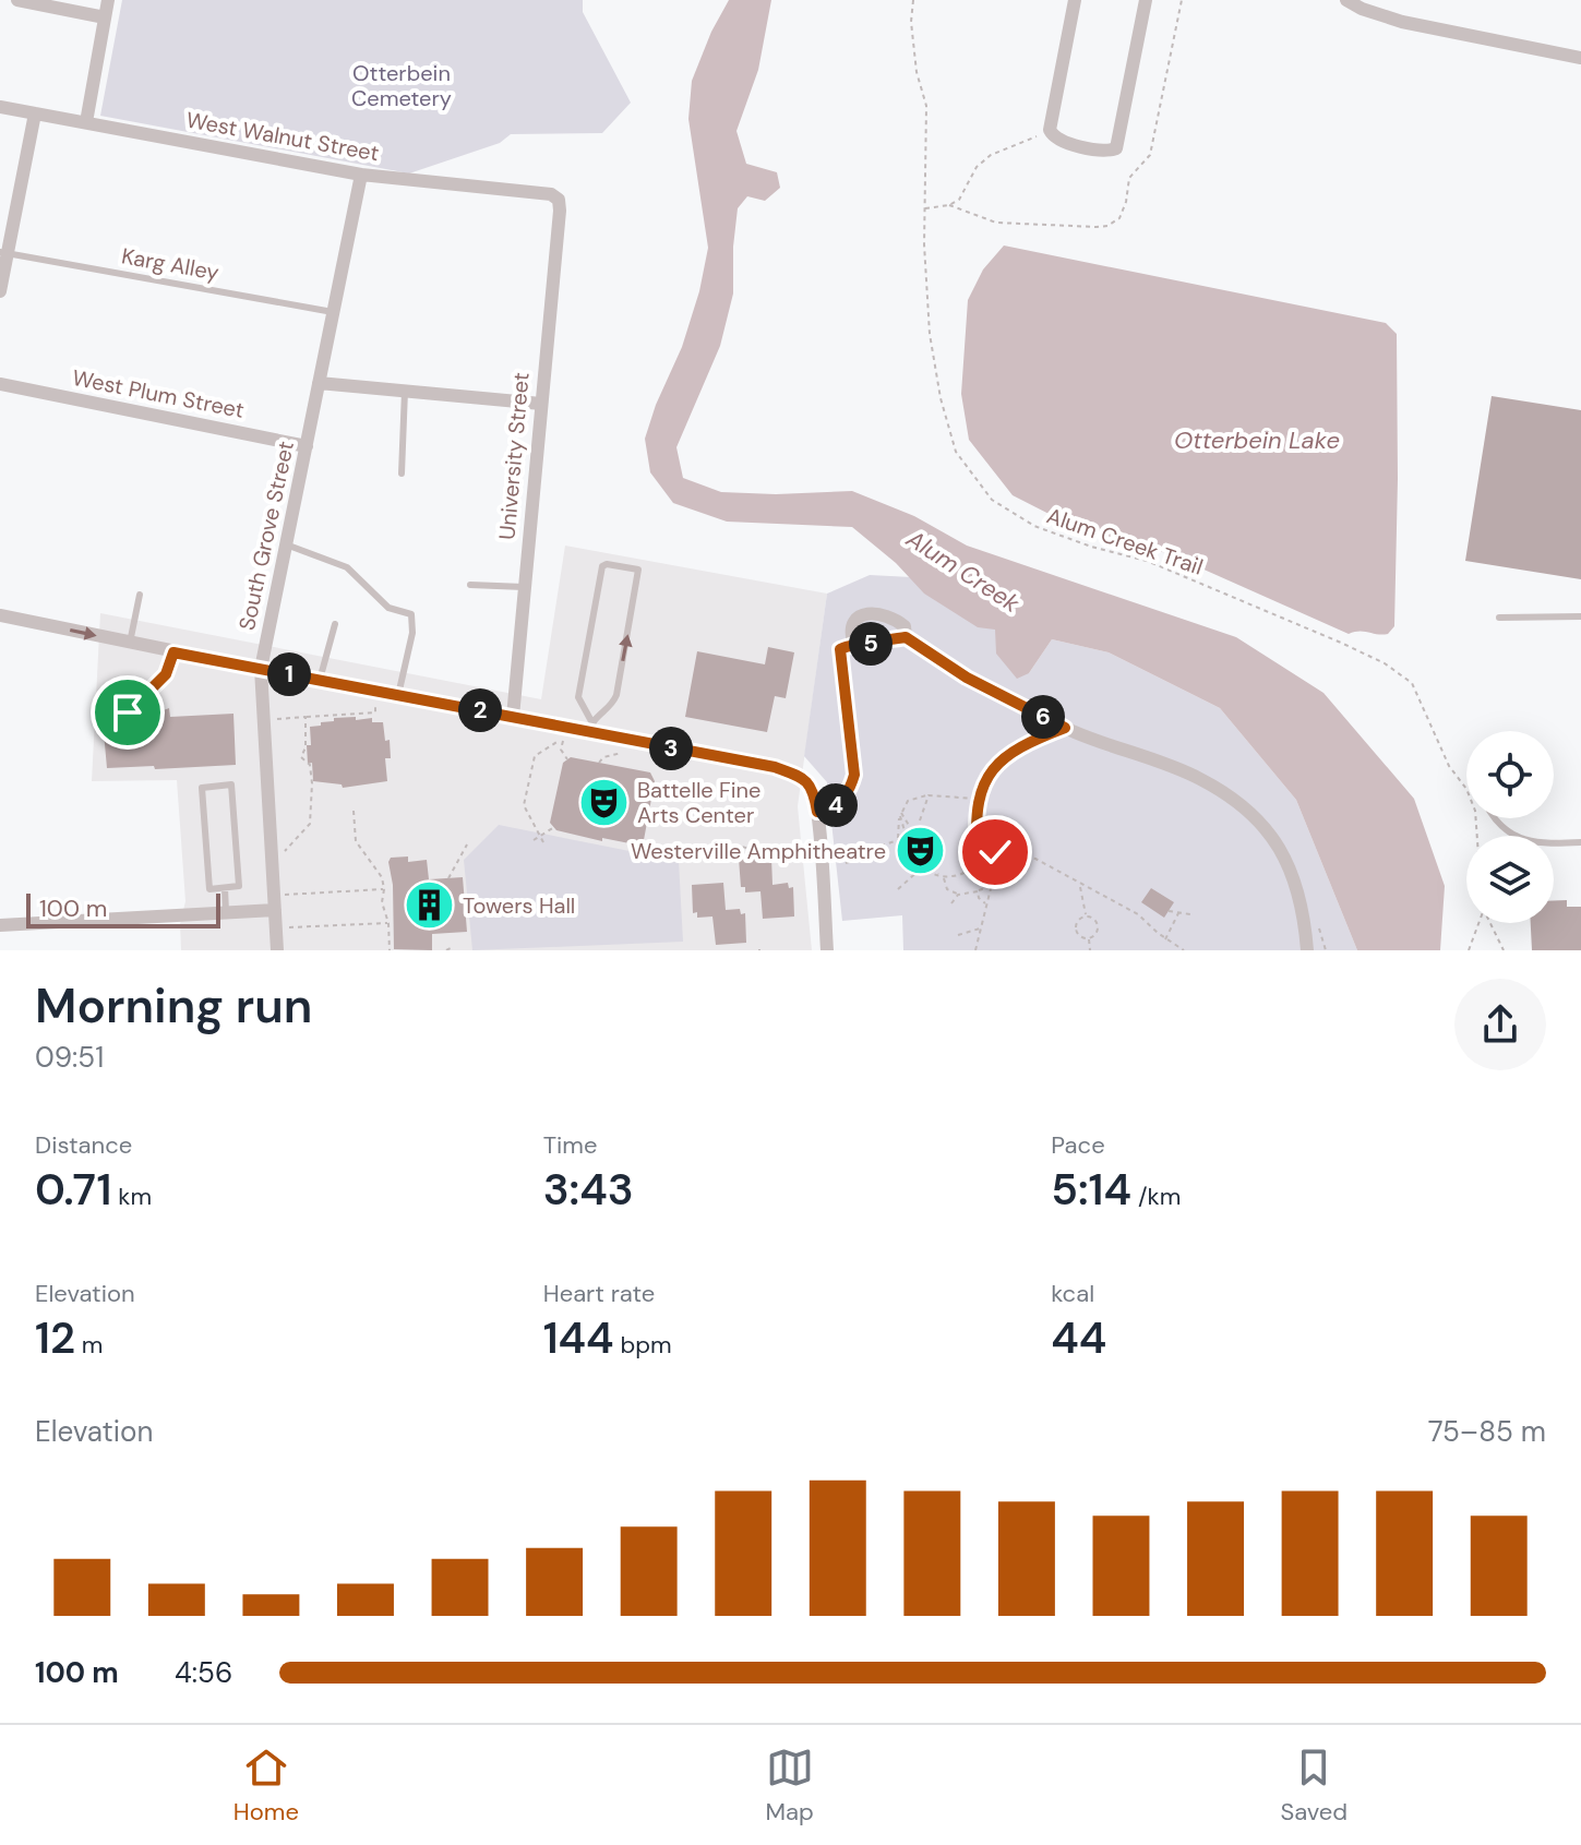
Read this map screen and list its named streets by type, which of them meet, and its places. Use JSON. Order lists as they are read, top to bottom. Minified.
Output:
{"streets":{"street":["West Walnut Street","West Plum Street","University Street","South Grove Street"],"lane":["Karg Alley"],"path":["Alum Creek Trail"]},"crossings":[["West Walnut Street","University Street"],["West Walnut Street","South Grove Street"],["Karg Alley","South Grove Street"],["West Plum Street","South Grove Street"]],"water":["Otterbein Lake","Alum Creek"],"parks":["Otterbein Cemetery"],"places":{"theatre":["Battelle Fine Arts Center","Westerville Amphitheatre"],"building":["Towers Hall"]},"scale_bar":"100 m","page":{"pins":["5","1","2","6","3","4"],"scale":"100 m","heading":["Morning run","09:51"],"stats":[["Distance","0.71 km"],["Time","3:43"],["Pace","5:14 /km"],["Elevation","12 m"],["Heart rate","144 bpm"],["kcal","44"]],"chart":["Elevation","75–85 m"],"list":[{"name":"100 m","note":"4:56"}],"tabs":["Home","Map","Saved"]}}
